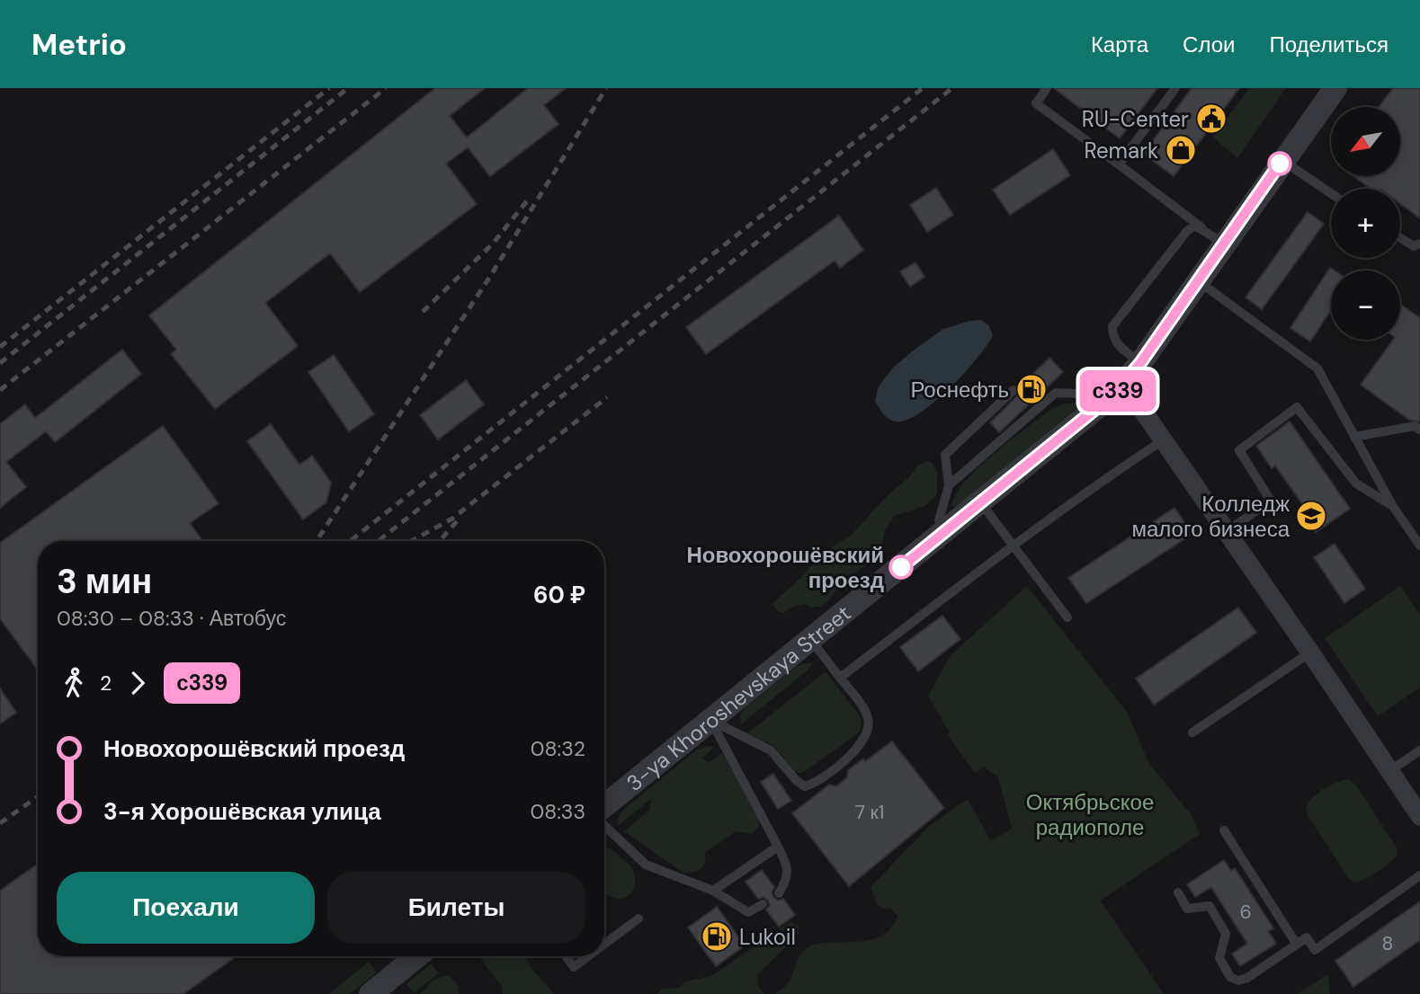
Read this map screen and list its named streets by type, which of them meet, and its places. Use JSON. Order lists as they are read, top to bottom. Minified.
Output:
{"streets":{"street":["3-ya Khoroshevskaya Street"]},"parks":["Октябрьское радиополе"],"places":{"public building":["RU-Center"],"shop":["Remark"],"fuel station":["Роснефть","Lukoil"],"school or university":["Колледж малого бизнеса"],"other":["Новохорошёвский проезд"]},"lines":["bus line с339"],"house_numbers":["7 к1","6","8"],"north":"bottom left","page":{"header":"Metrio","nav":["Карта","Слои","Поделиться"],"on_map":"с339","map_buttons":["+","−"],"heading":["3 мин","08:30 – 08:33 · Автобус","60 ₽"],"legs":["2","с339"],"list":[{"name":"Новохорошёвский проезд","value":"08:32"},{"name":"3-я Хорошёвская улица","value":"08:33"}],"buttons":["Поехали","Билеты"]}}
